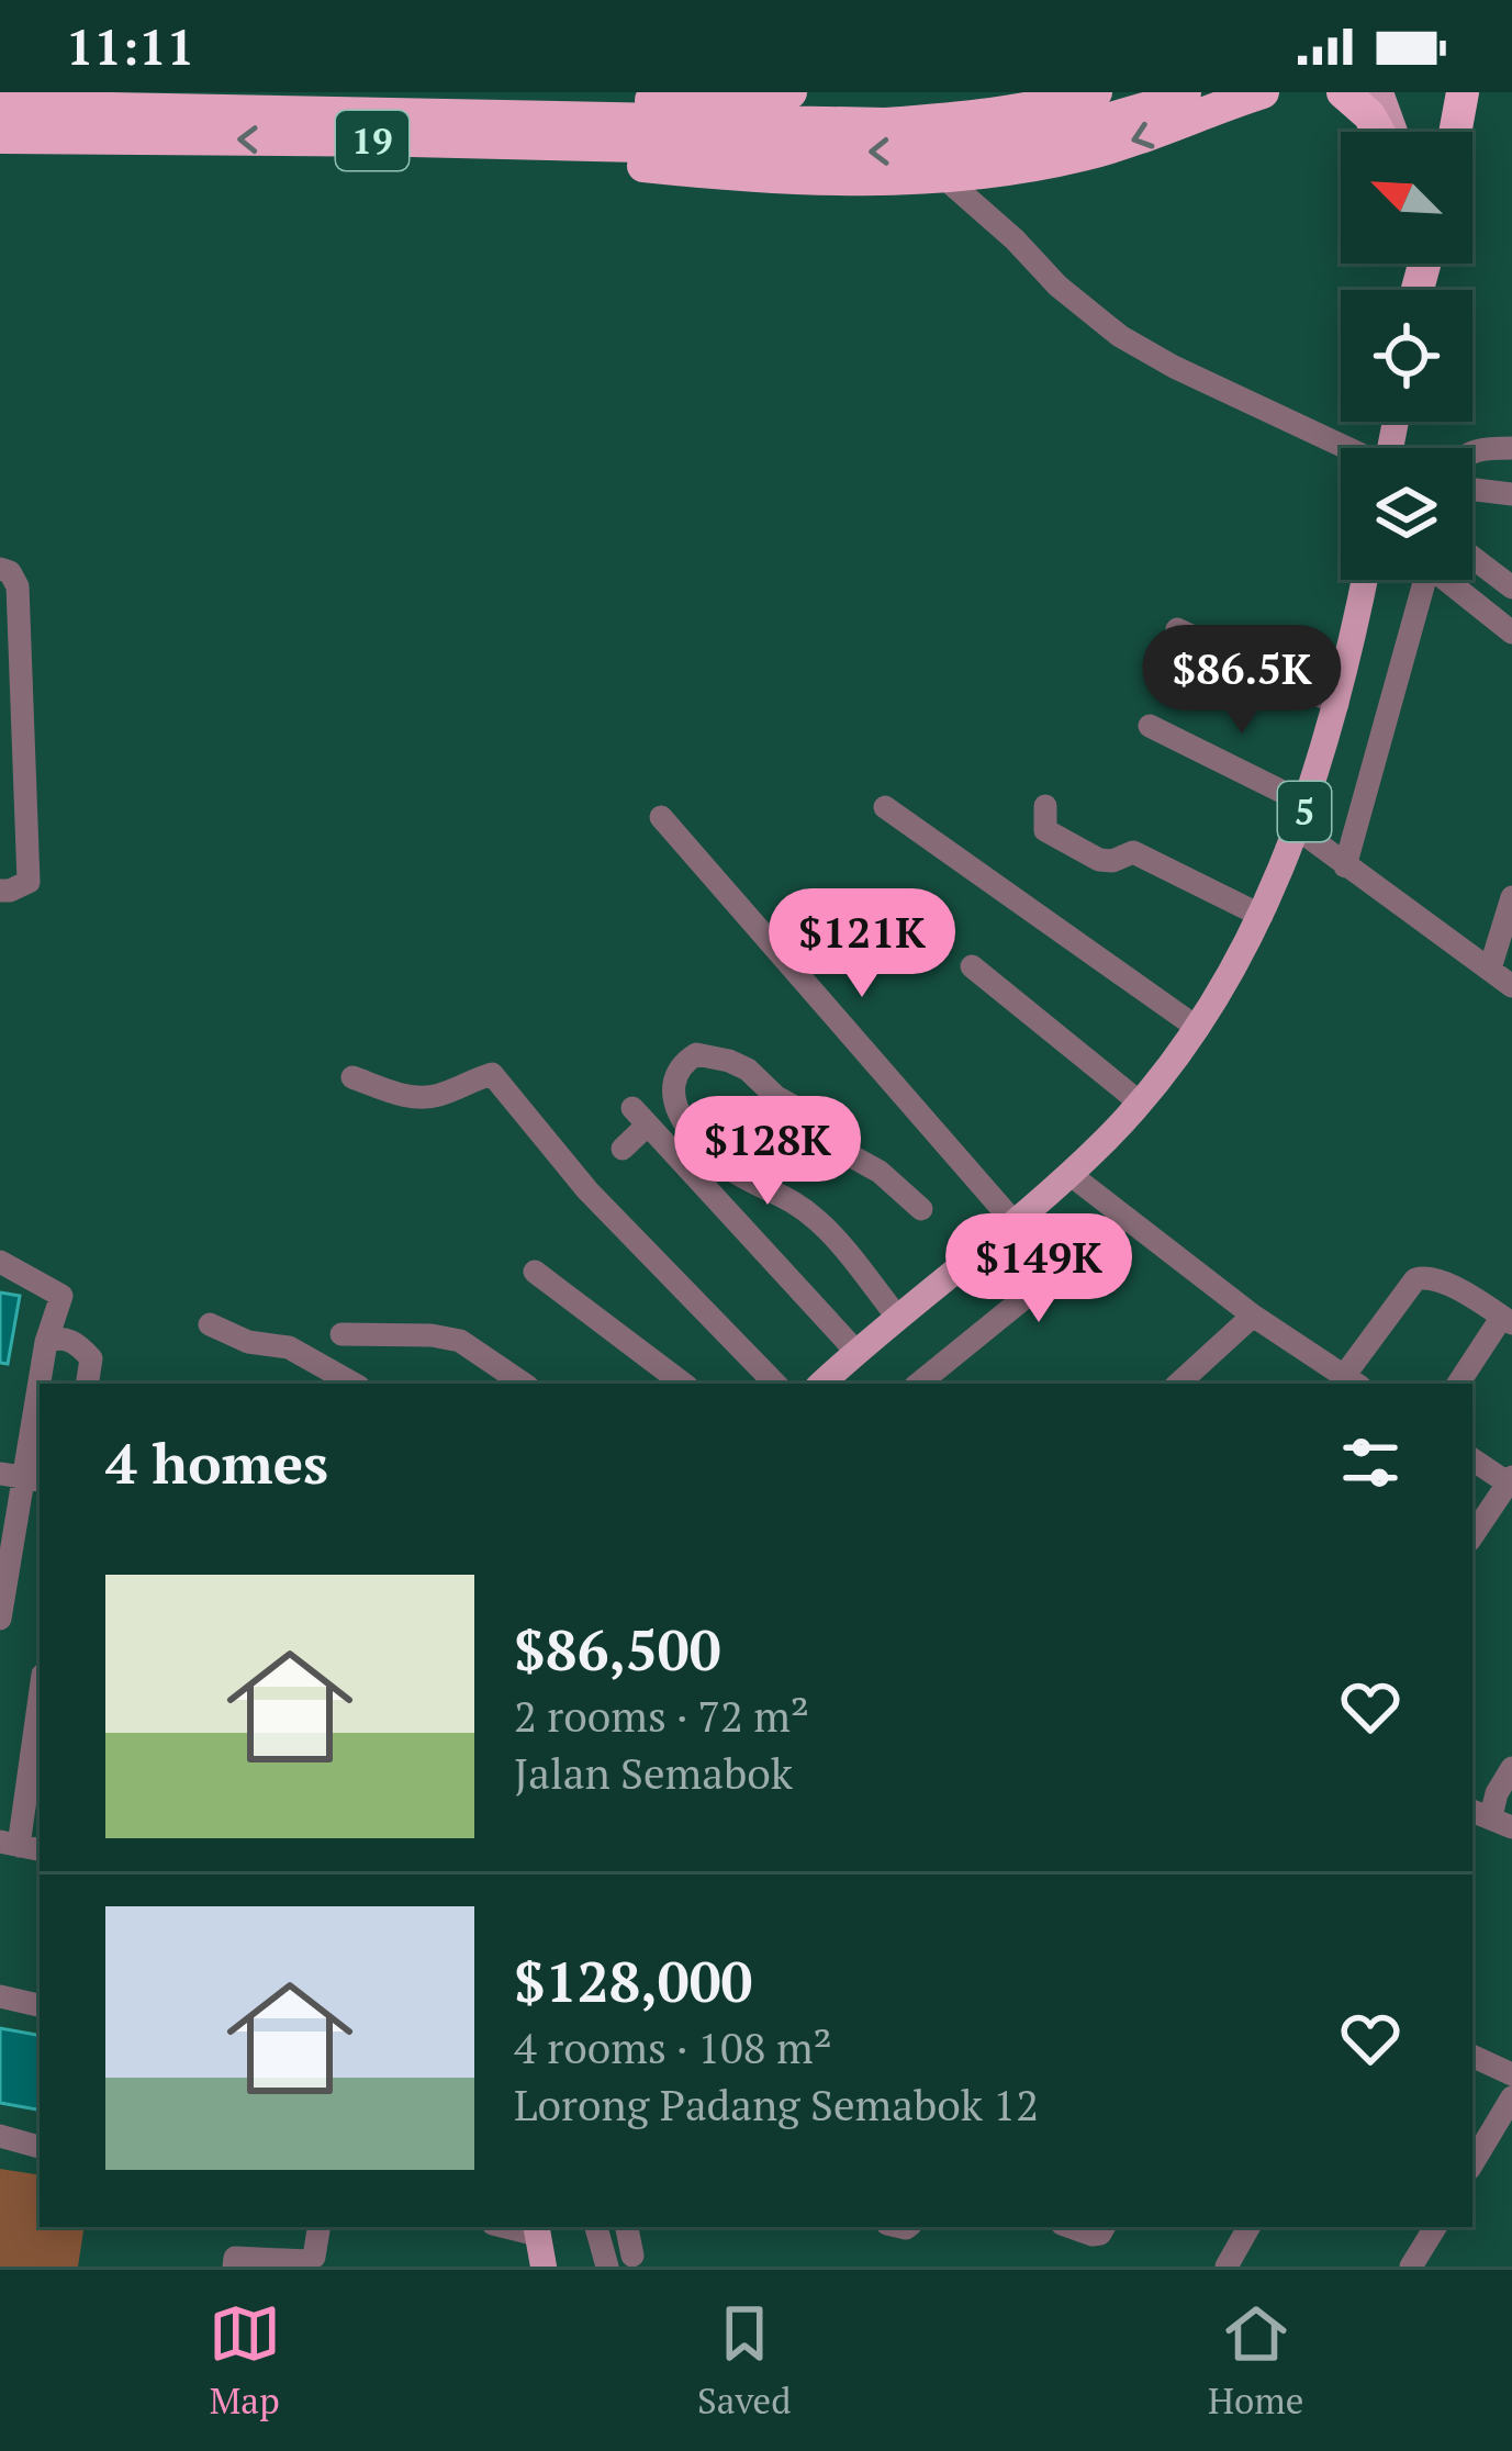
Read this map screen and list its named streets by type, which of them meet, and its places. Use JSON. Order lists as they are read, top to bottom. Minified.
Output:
{"streets":{"highway":["19"],"main road":["5"]},"north":"top left","page":{"status":"11:11","price":["$86.5K","$121K","$128K","$149K"],"heading":"4 homes","list":[{"name":"$86,500","note":"2 rooms · 72 m² · Jalan Semabok"},{"name":"$128,000","note":"4 rooms · 108 m² · Lorong Padang Semabok 12"}],"tabs":["Map","Saved","Home"]}}
